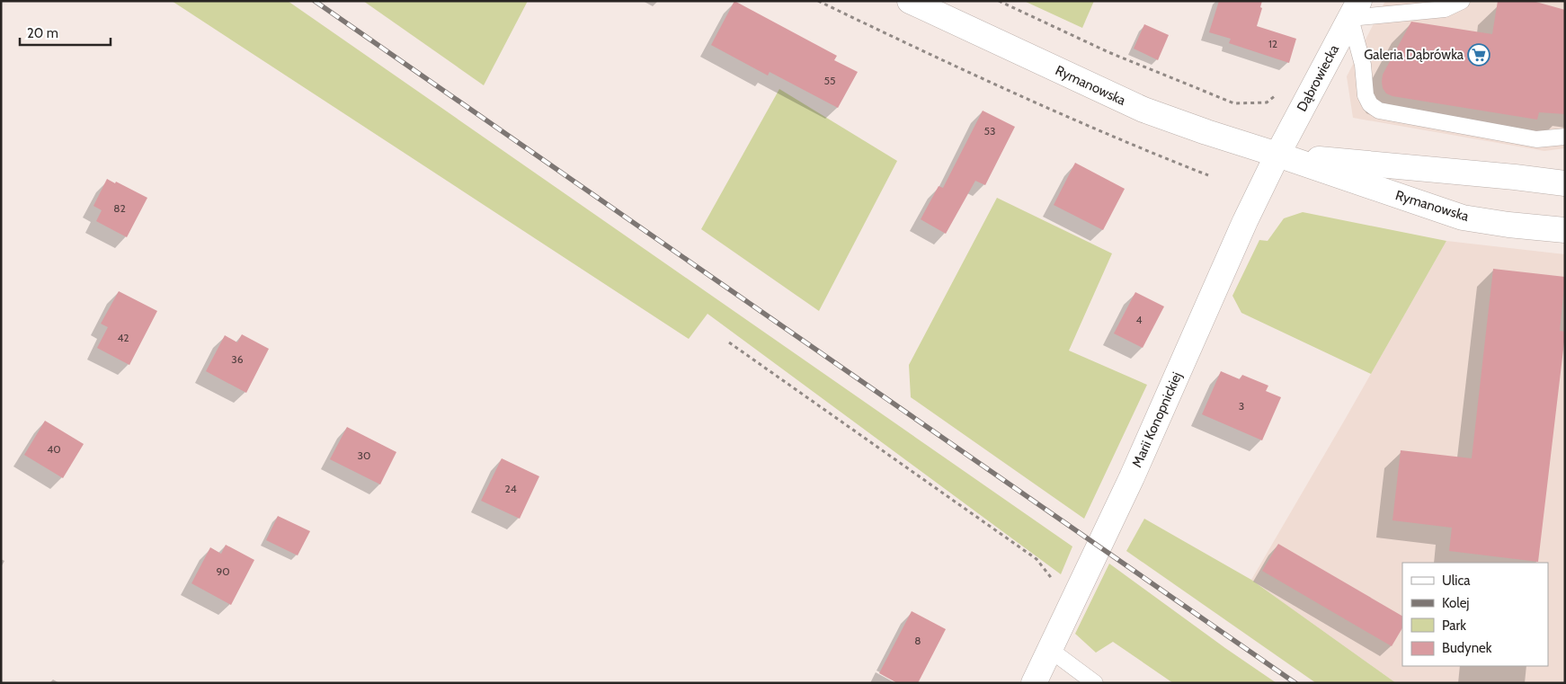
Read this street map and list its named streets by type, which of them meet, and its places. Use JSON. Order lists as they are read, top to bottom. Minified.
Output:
{"streets":{"main road":["Dąbrowiecka","Rymanowska","Marii Konopnickiej"]},"crossings":[["Dąbrowiecka","Rymanowska"],["Dąbrowiecka","Marii Konopnickiej"],["Rymanowska","Marii Konopnickiej"]],"places":{"supermarket":["Galeria Dąbrówka"]},"house_numbers":["12","55","53","82","4","42","36","3","40","30","24","90","8"],"legend":["Ulica","Kolej","Park","Budynek"],"scale_bar":"20 m"}
